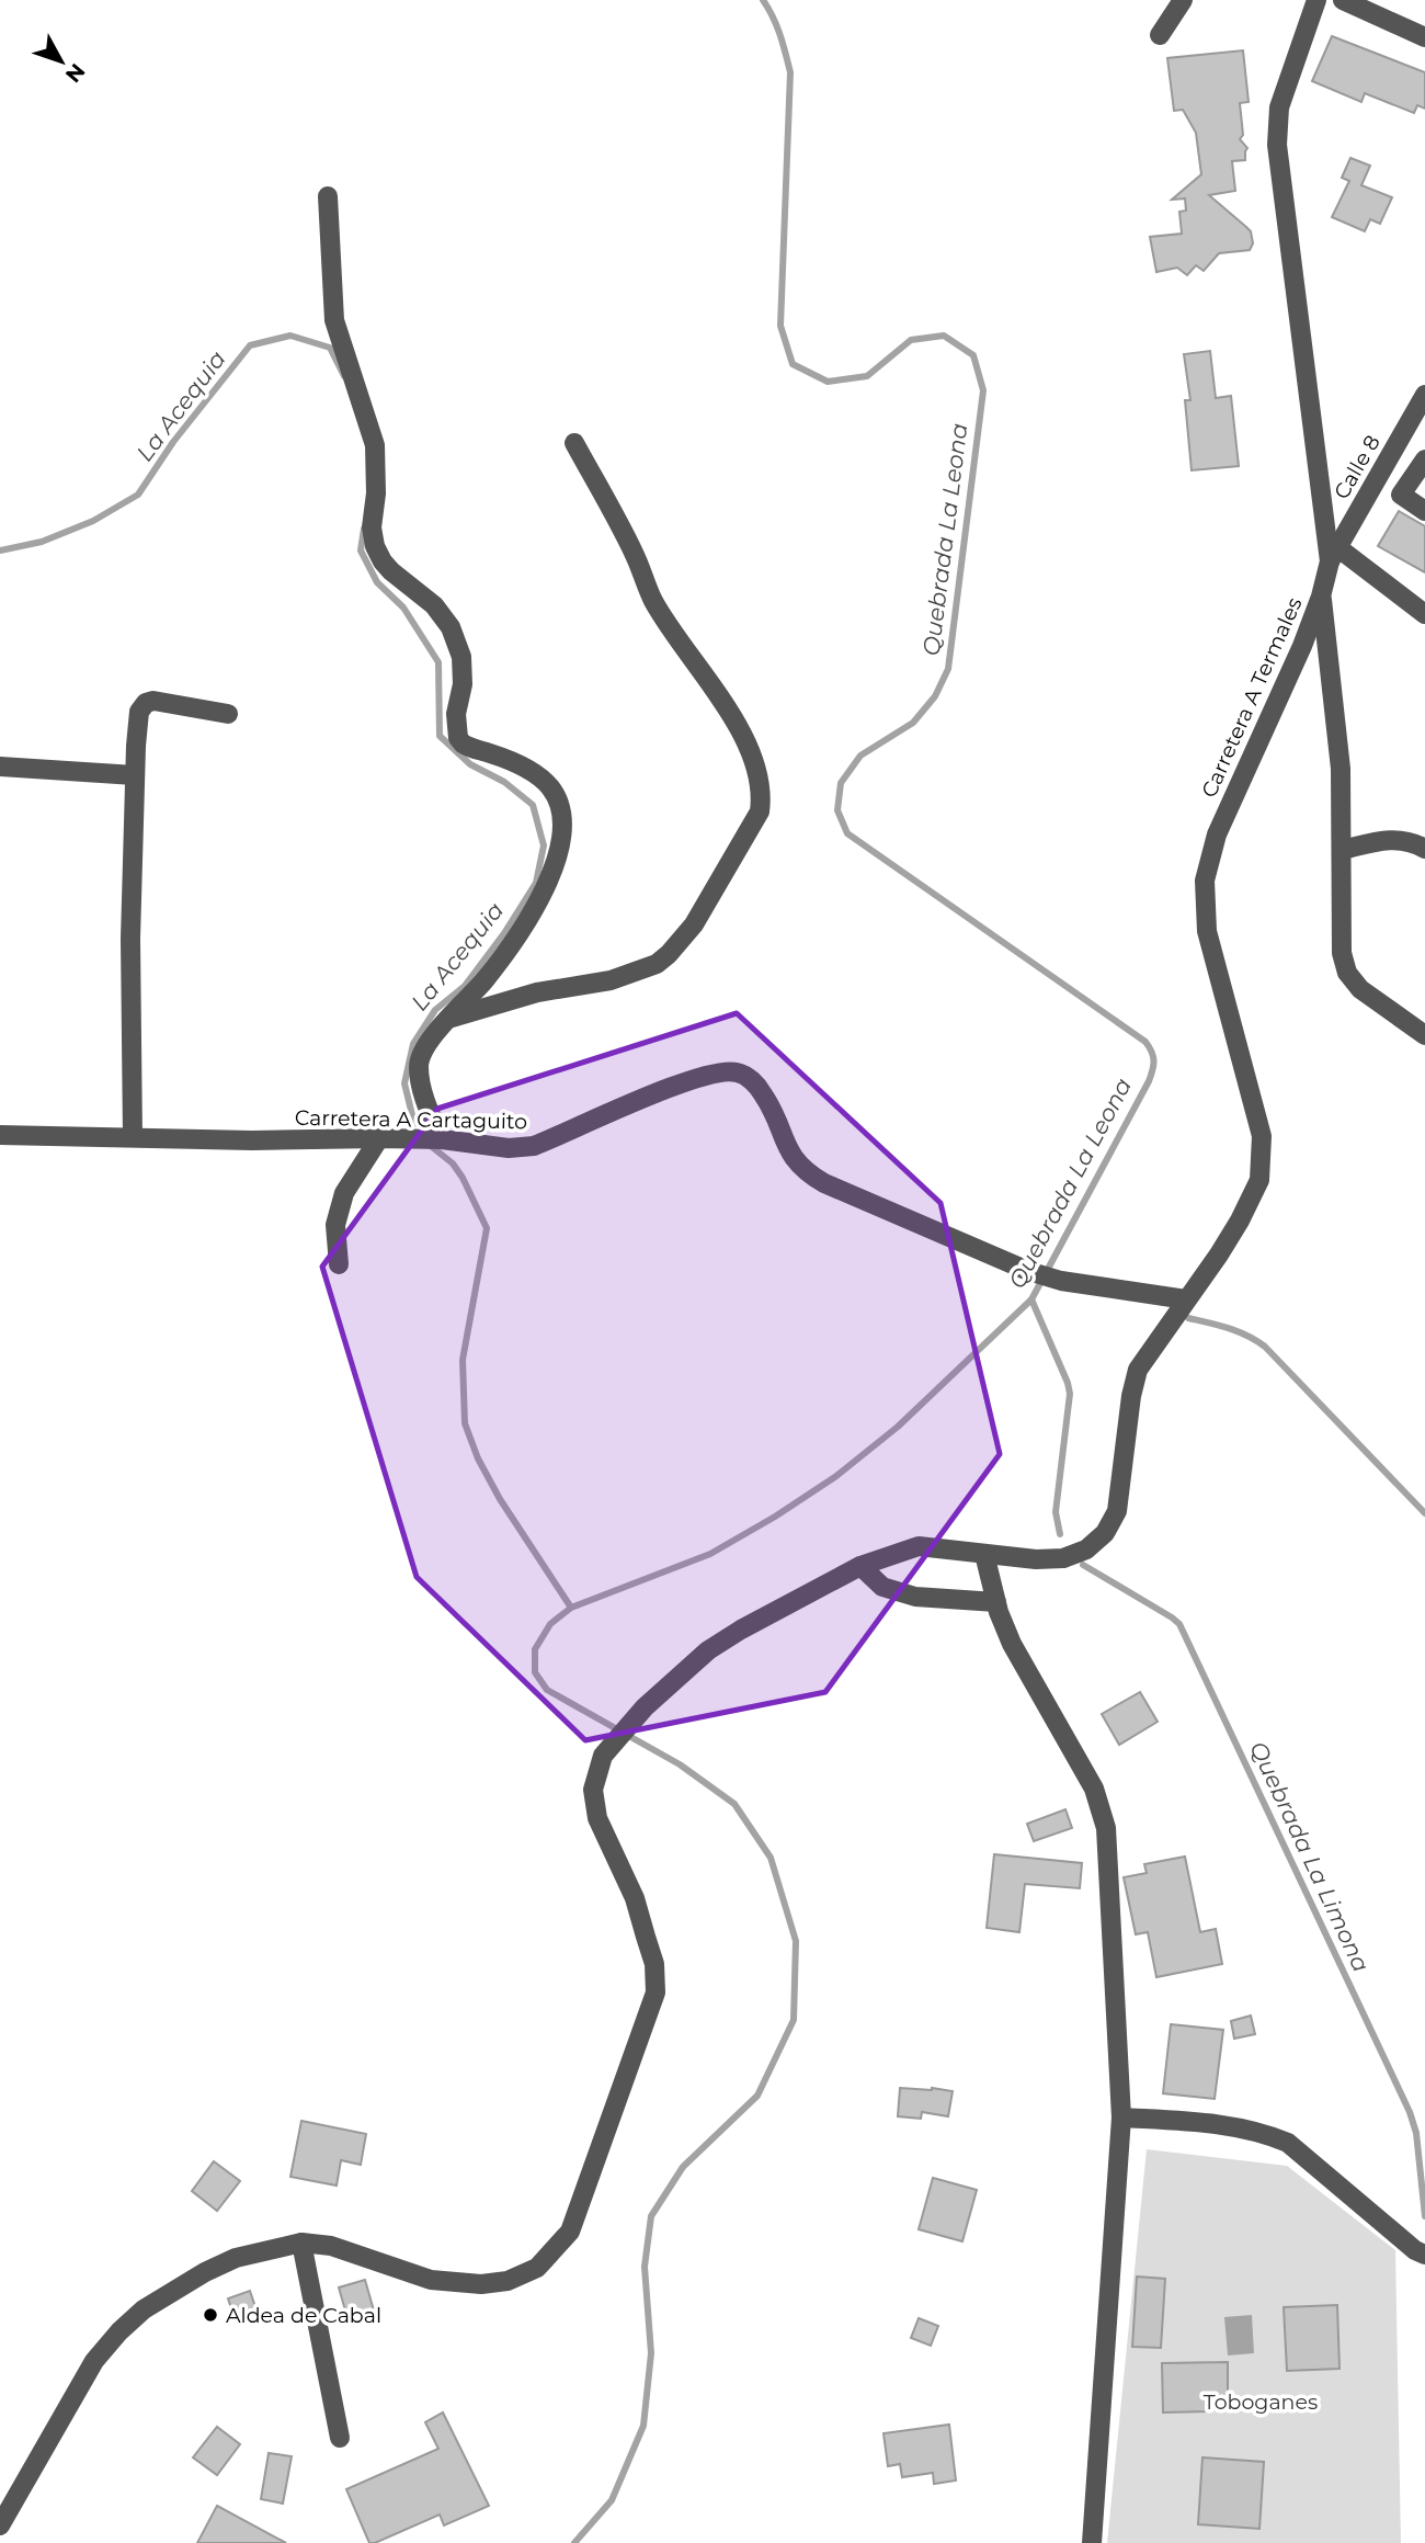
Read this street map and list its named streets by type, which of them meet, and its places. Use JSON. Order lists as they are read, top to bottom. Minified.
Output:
{"streets":{"street":["Calle 8","Carretera A Termales","Carretera A Cartaguito"]},"crossings":[["Calle 8","Carretera A Termales"],["Carretera A Termales","Carretera A Cartaguito"]],"water":["La Acequia","Quebrada La Leona","Quebrada La Limona"],"parks":["Toboganes"],"places":["Aldea de Cabal"],"north":"bottom right"}
